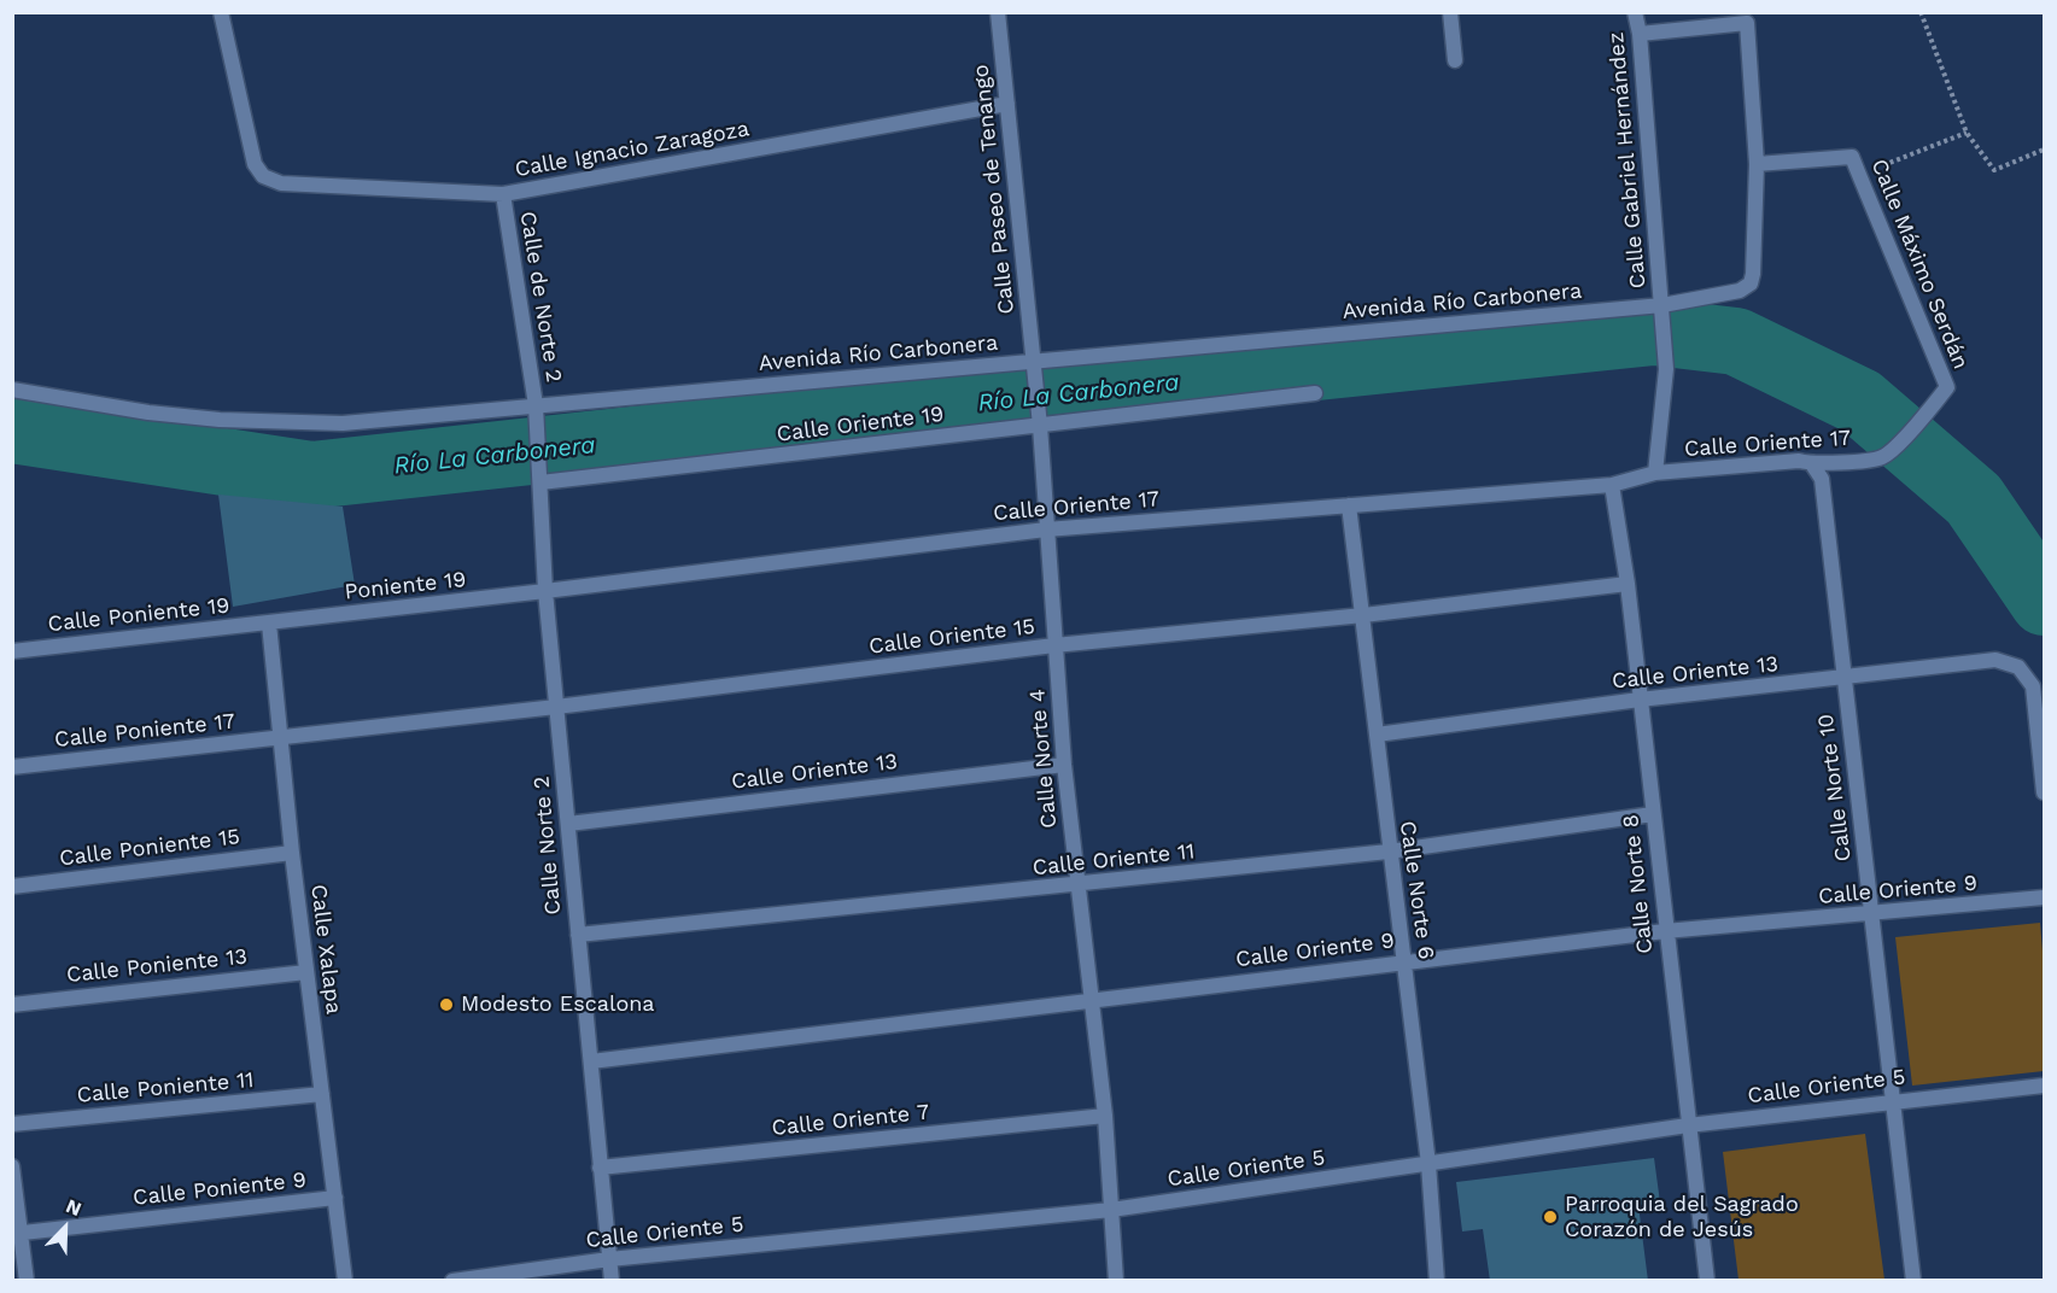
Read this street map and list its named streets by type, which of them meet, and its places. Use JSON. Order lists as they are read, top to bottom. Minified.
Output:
{"streets":{"street":["Calle Ignacio Zaragoza","Calle Gabriel Hernández","Calle Paseo de Tenango","Calle Máximo Serdán","Calle de Norte 2","Avenida Río Carbonera","Calle Oriente 19","Calle Oriente 17","Poniente 19","Calle Poniente 19","Calle Oriente 15","Calle Oriente 13","Calle Poniente 17","Calle Norte 4","Calle Norte 10","Calle Norte 2","Calle Poniente 15","Calle Oriente 11","Calle Norte 8","Calle Norte 6","Calle Oriente 9","Calle Xalapa","Calle Poniente 13","Calle Oriente 5","Calle Poniente 11","Calle Oriente 7","Calle Poniente 9"]},"crossings":[["Calle Ignacio Zaragoza","Calle Paseo de Tenango"],["Calle Ignacio Zaragoza","Calle de Norte 2"],["Calle Gabriel Hernández","Avenida Río Carbonera"],["Calle Paseo de Tenango","Avenida Río Carbonera"],["Calle Paseo de Tenango","Calle Norte 4"],["Calle Máximo Serdán","Avenida Río Carbonera"],["Calle Máximo Serdán","Calle Oriente 17"],["Calle de Norte 2","Avenida Río Carbonera"],["Calle de Norte 2","Calle Norte 2"],["Avenida Río Carbonera","Calle Norte 4"],["Avenida Río Carbonera","Calle Norte 2"],["Calle Oriente 19","Calle Norte 4"],["Calle Oriente 19","Calle Norte 2"],["Calle Oriente 17","Poniente 19"],["Calle Oriente 17","Calle Norte 4"],["Calle Oriente 17","Calle Norte 10"],["Calle Oriente 17","Calle Norte 2"],["Calle Oriente 17","Calle Norte 8"],["Calle Oriente 17","Calle Norte 6"],["Poniente 19","Calle Poniente 19"],["Poniente 19","Calle Norte 2"],["Poniente 19","Calle Xalapa"],["Calle Poniente 19","Calle Xalapa"],["Calle Oriente 15","Calle Poniente 17"],["Calle Oriente 15","Calle Norte 4"],["Calle Oriente 15","Calle Norte 2"],["Calle Oriente 15","Calle Norte 8"],["Calle Oriente 15","Calle Norte 6"],["Calle Oriente 15","Calle Xalapa"],["Calle Oriente 13","Calle Norte 4"],["Calle Oriente 13","Calle Norte 10"],["Calle Oriente 13","Calle Norte 2"],["Calle Oriente 13","Calle Norte 8"],["Calle Oriente 13","Calle Norte 6"],["Calle Poniente 17","Calle Xalapa"],["Calle Norte 4","Calle Oriente 11"],["Calle Norte 4","Calle Oriente 9"],["Calle Norte 4","Calle Oriente 5"],["Calle Norte 4","Calle Oriente 7"],["Calle Norte 10","Calle Oriente 9"],["Calle Norte 10","Calle Oriente 5"],["Calle Norte 2","Calle Oriente 11"],["Calle Norte 2","Calle Oriente 9"],["Calle Norte 2","Calle Oriente 5"],["Calle Norte 2","Calle Oriente 7"],["Calle Poniente 15","Calle Xalapa"],["Calle Oriente 11","Calle Norte 8"],["Calle Oriente 11","Calle Norte 6"],["Calle Norte 8","Calle Oriente 9"],["Calle Norte 8","Calle Oriente 5"],["Calle Norte 6","Calle Oriente 9"],["Calle Norte 6","Calle Oriente 5"],["Calle Xalapa","Calle Poniente 13"],["Calle Xalapa","Calle Poniente 11"],["Calle Xalapa","Calle Poniente 9"]],"water":["Río La Carbonera"],"places":["Modesto Escalona","Parroquia del Sagrado Corazón de Jesús"],"north":"top right"}
